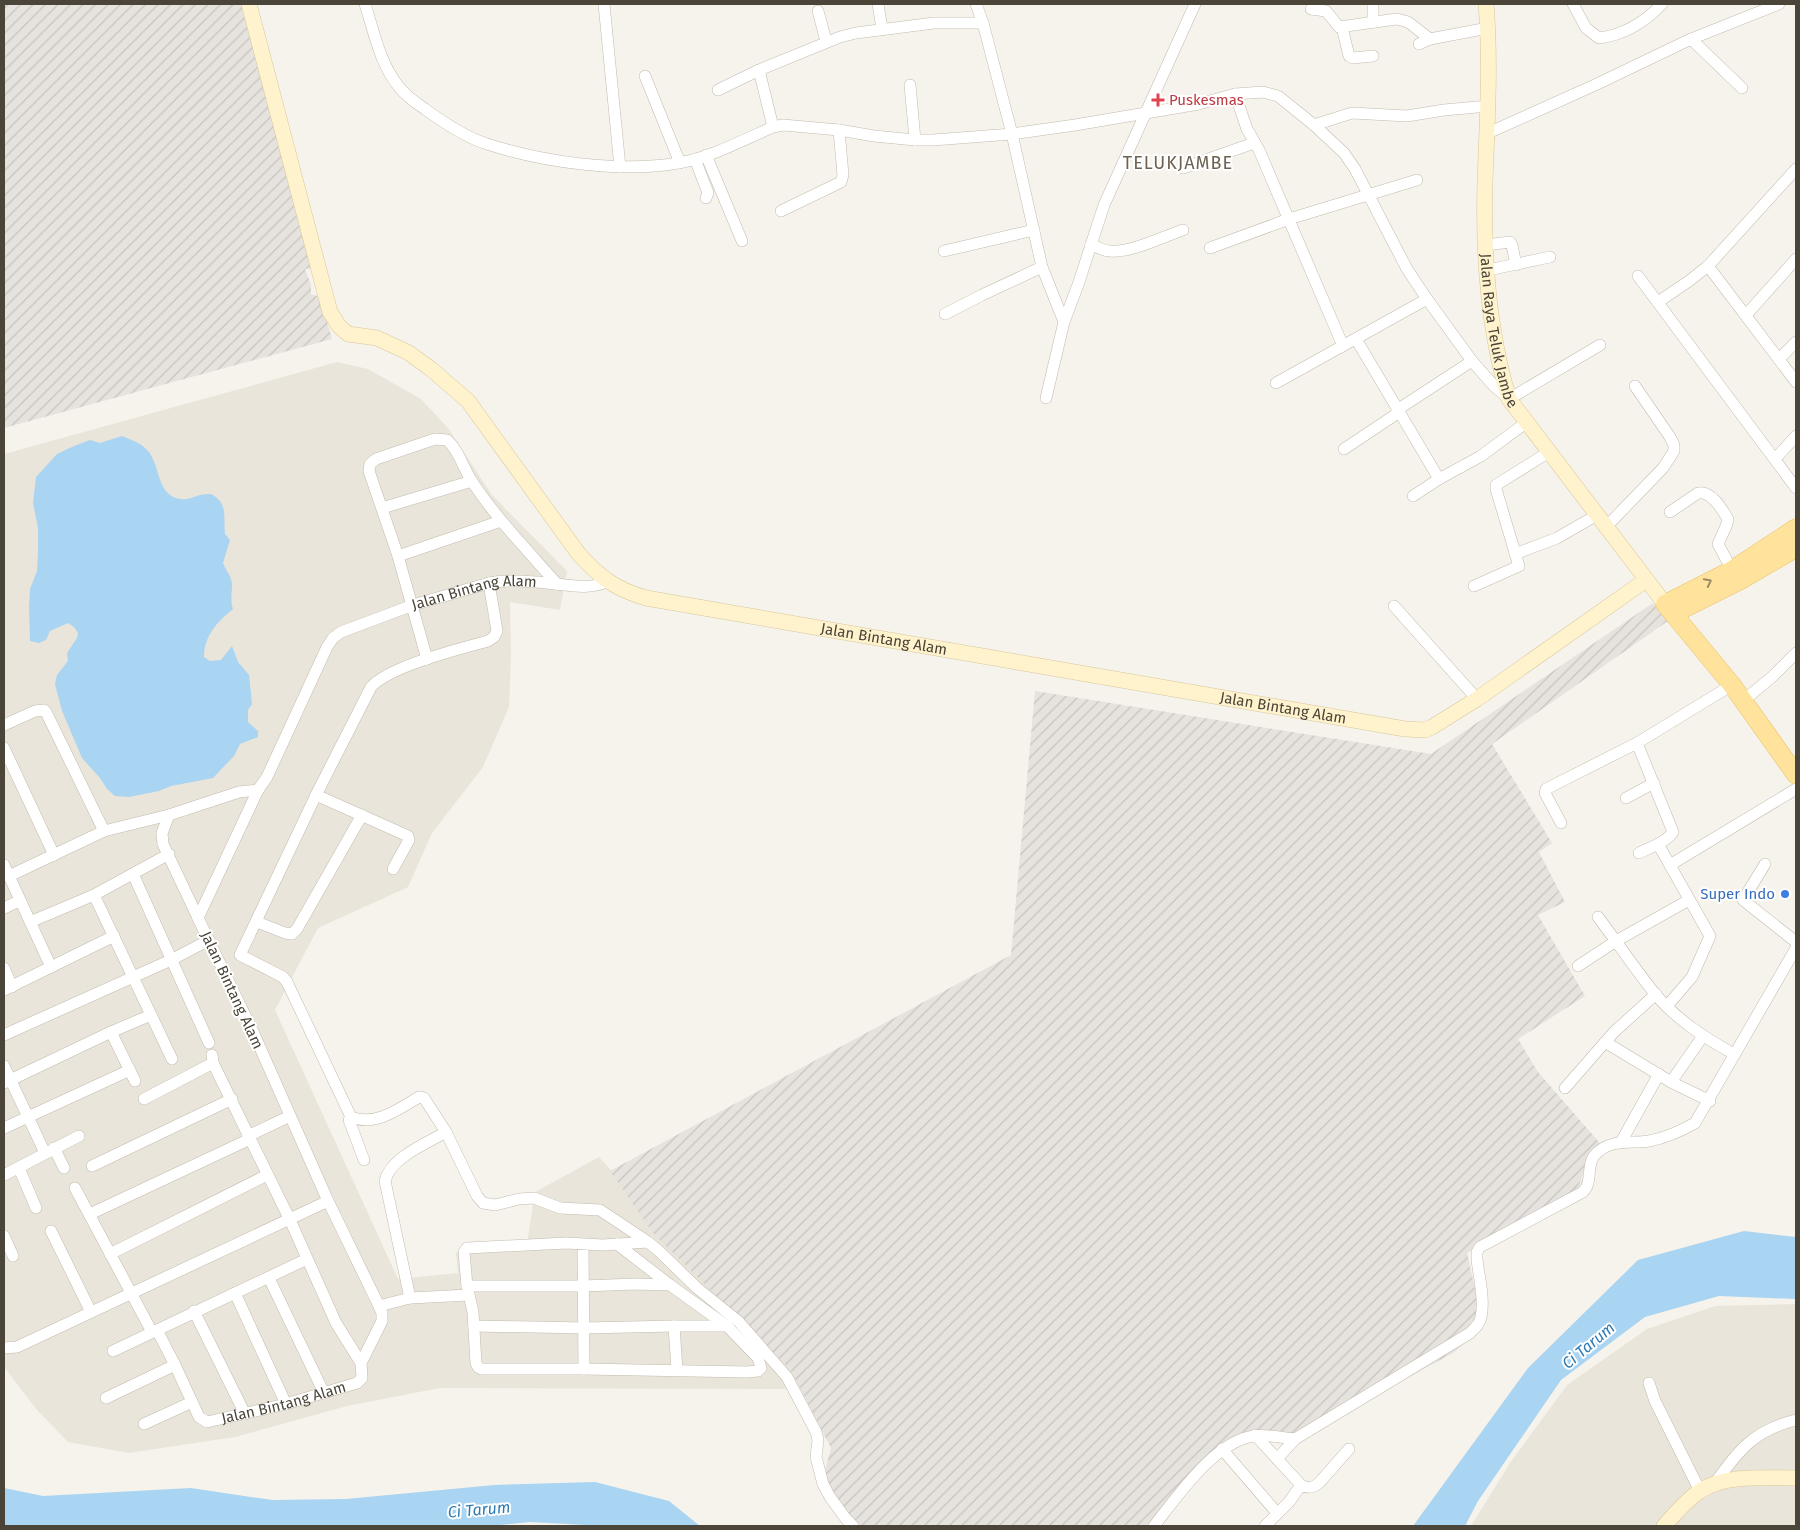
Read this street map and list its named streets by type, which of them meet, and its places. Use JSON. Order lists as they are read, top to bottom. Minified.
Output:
{"streets":{"street":["Jalan Raya Teluk Jambe","Jalan Bintang Alam"]},"crossings":[["Jalan Raya Teluk Jambe","Jalan Bintang Alam"]],"districts":["TELUKJAMBE"],"water":["Ci Tarum"],"places":{"health":["Puskesmas"],"other":["Super Indo"]}}
